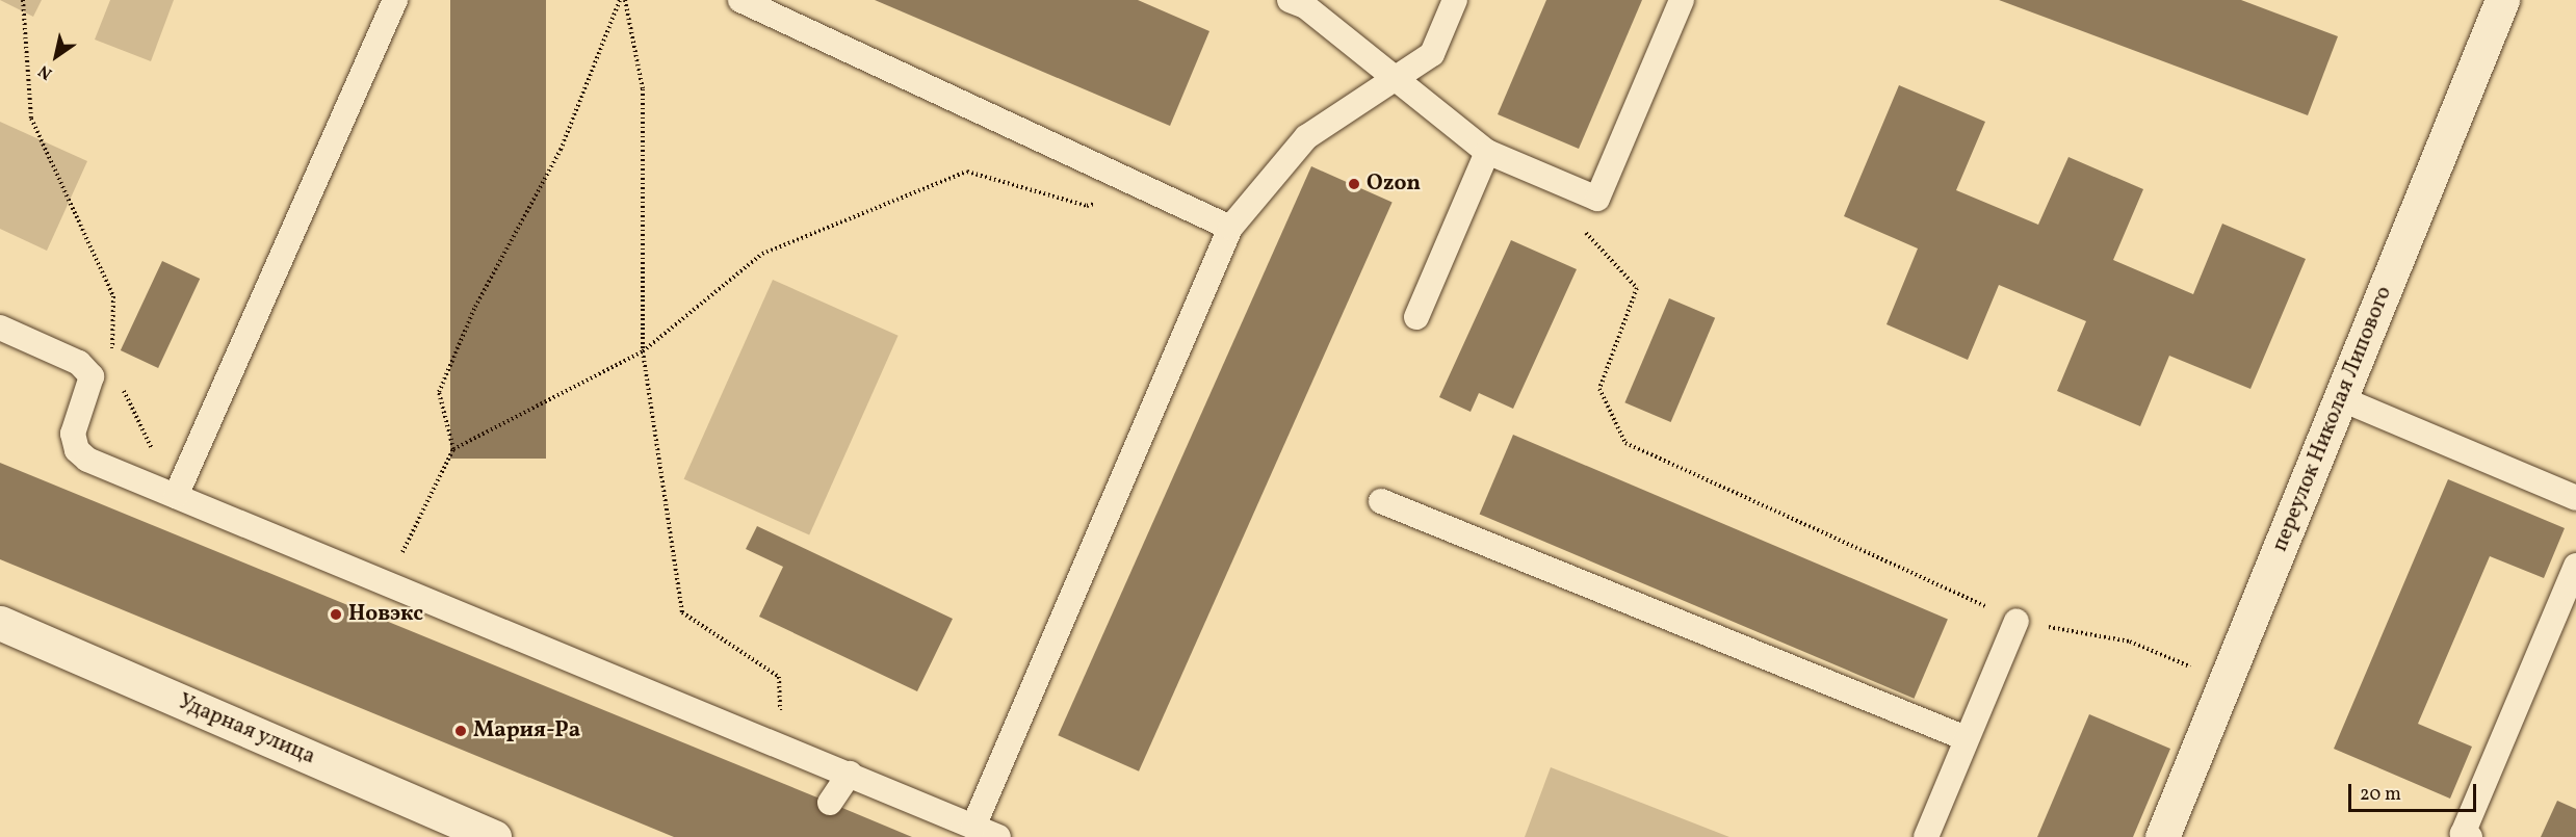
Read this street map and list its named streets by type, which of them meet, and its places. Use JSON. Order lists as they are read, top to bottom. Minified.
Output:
{"streets":{"street":["переулок Николая Липового","Ударная улица"]},"places":["Ozon","Новэкс","Мария-Ра"],"scale_bar":"20 m","north":"bottom left"}
